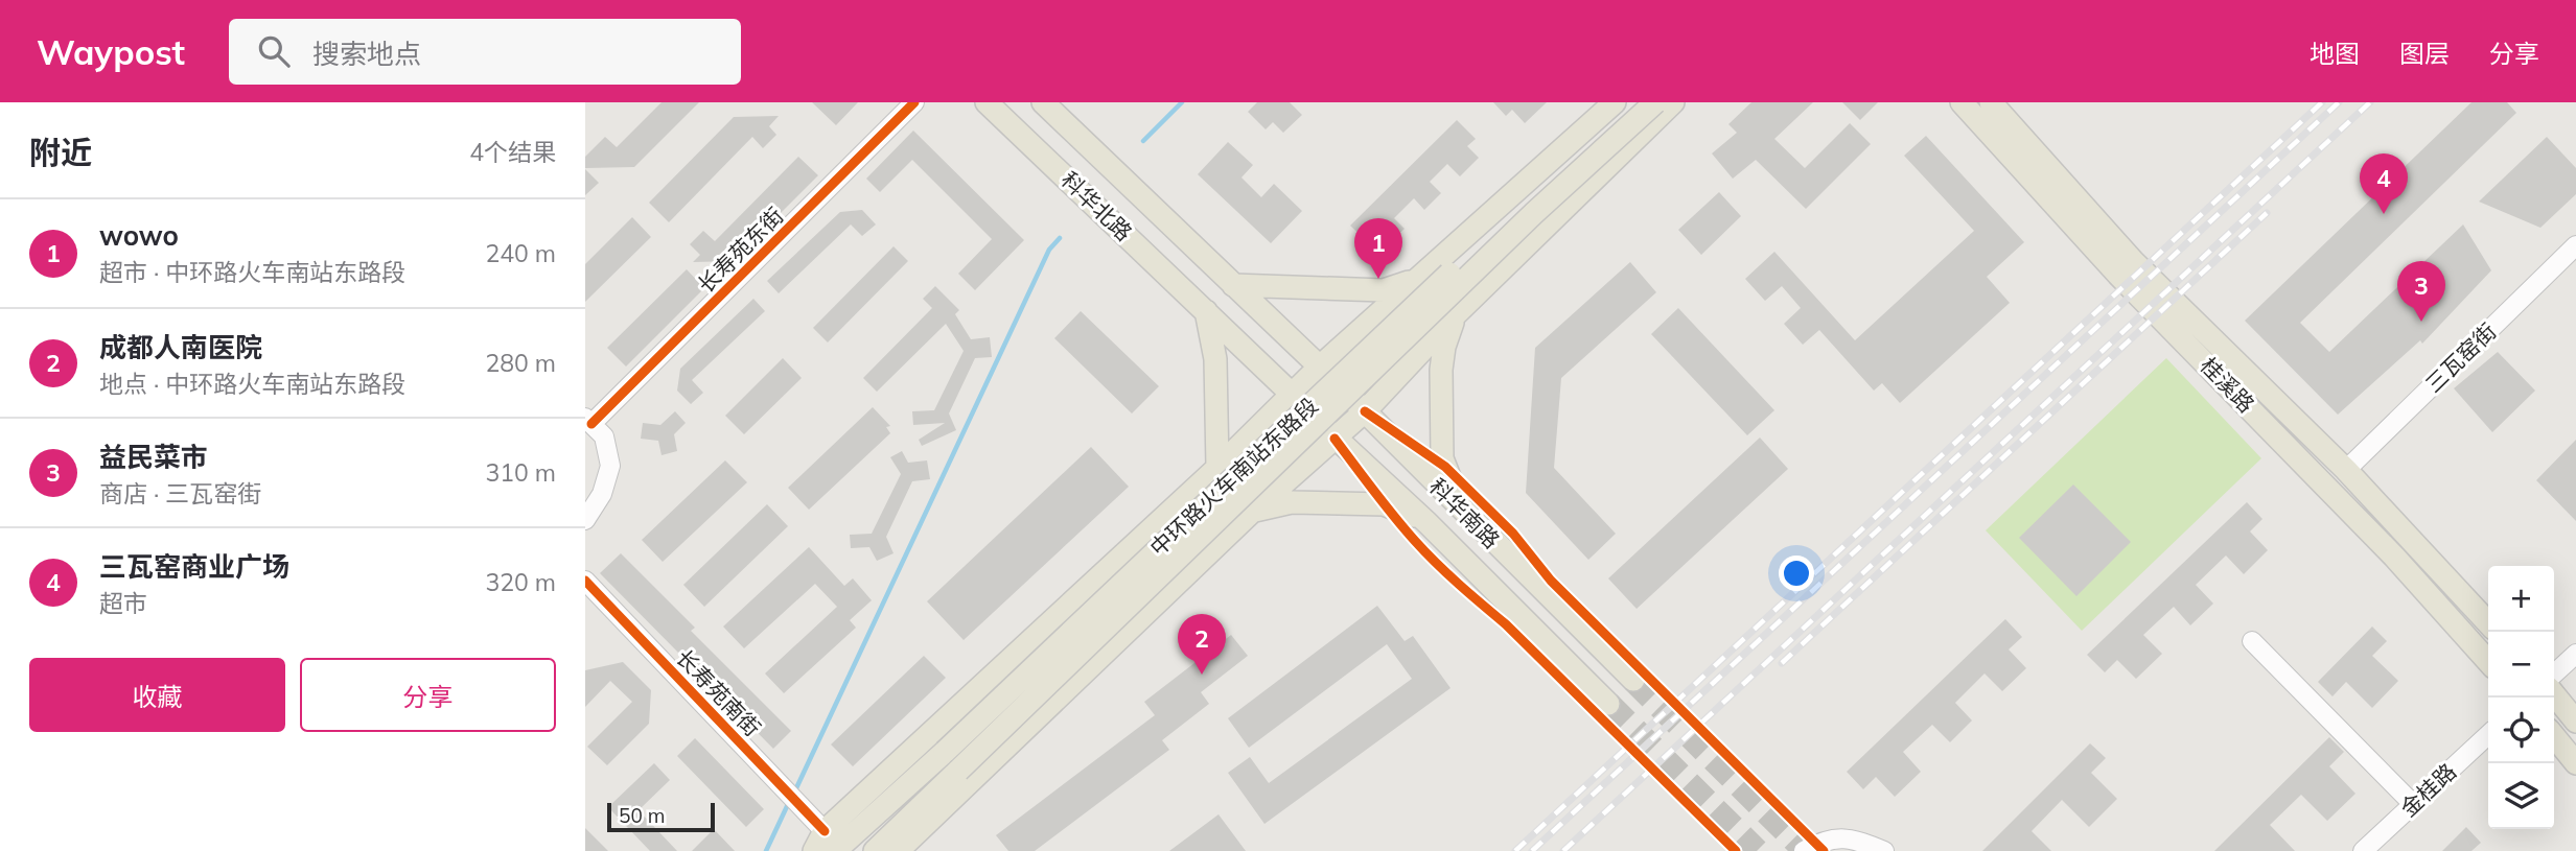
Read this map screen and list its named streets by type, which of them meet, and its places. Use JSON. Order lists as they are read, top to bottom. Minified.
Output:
{"streets":{"main road":["科华北路","桂溪路","中环路火车南站东路段","科华南路"],"street":["长寿苑东街","三瓦窑街","长寿苑南街","金桂路"]},"crossings":[["科华北路","科华南路"],["三瓦窑街","桂溪路"]],"scale_bar":"50 m","page":{"header":"Waypost","search":"搜索地点","nav":["地图","图层","分享"],"heading":["附近","4个结果"],"pins":["4","1","3","2"],"list":[{"mark":"1","name":"wowo","note":"超市 · 中环路火车南站东路段","value":"240 m"},{"mark":"2","name":"成都人南医院","note":"地点 · 中环路火车南站东路段","value":"280 m"},{"mark":"3","name":"益民菜市","note":"商店 · 三瓦窑街","value":"310 m"},{"mark":"4","name":"三瓦窑商业广场","note":"超市","value":"320 m"}],"map_buttons":["+","−"],"buttons":["收藏","分享"],"scale":"50 m"}}
